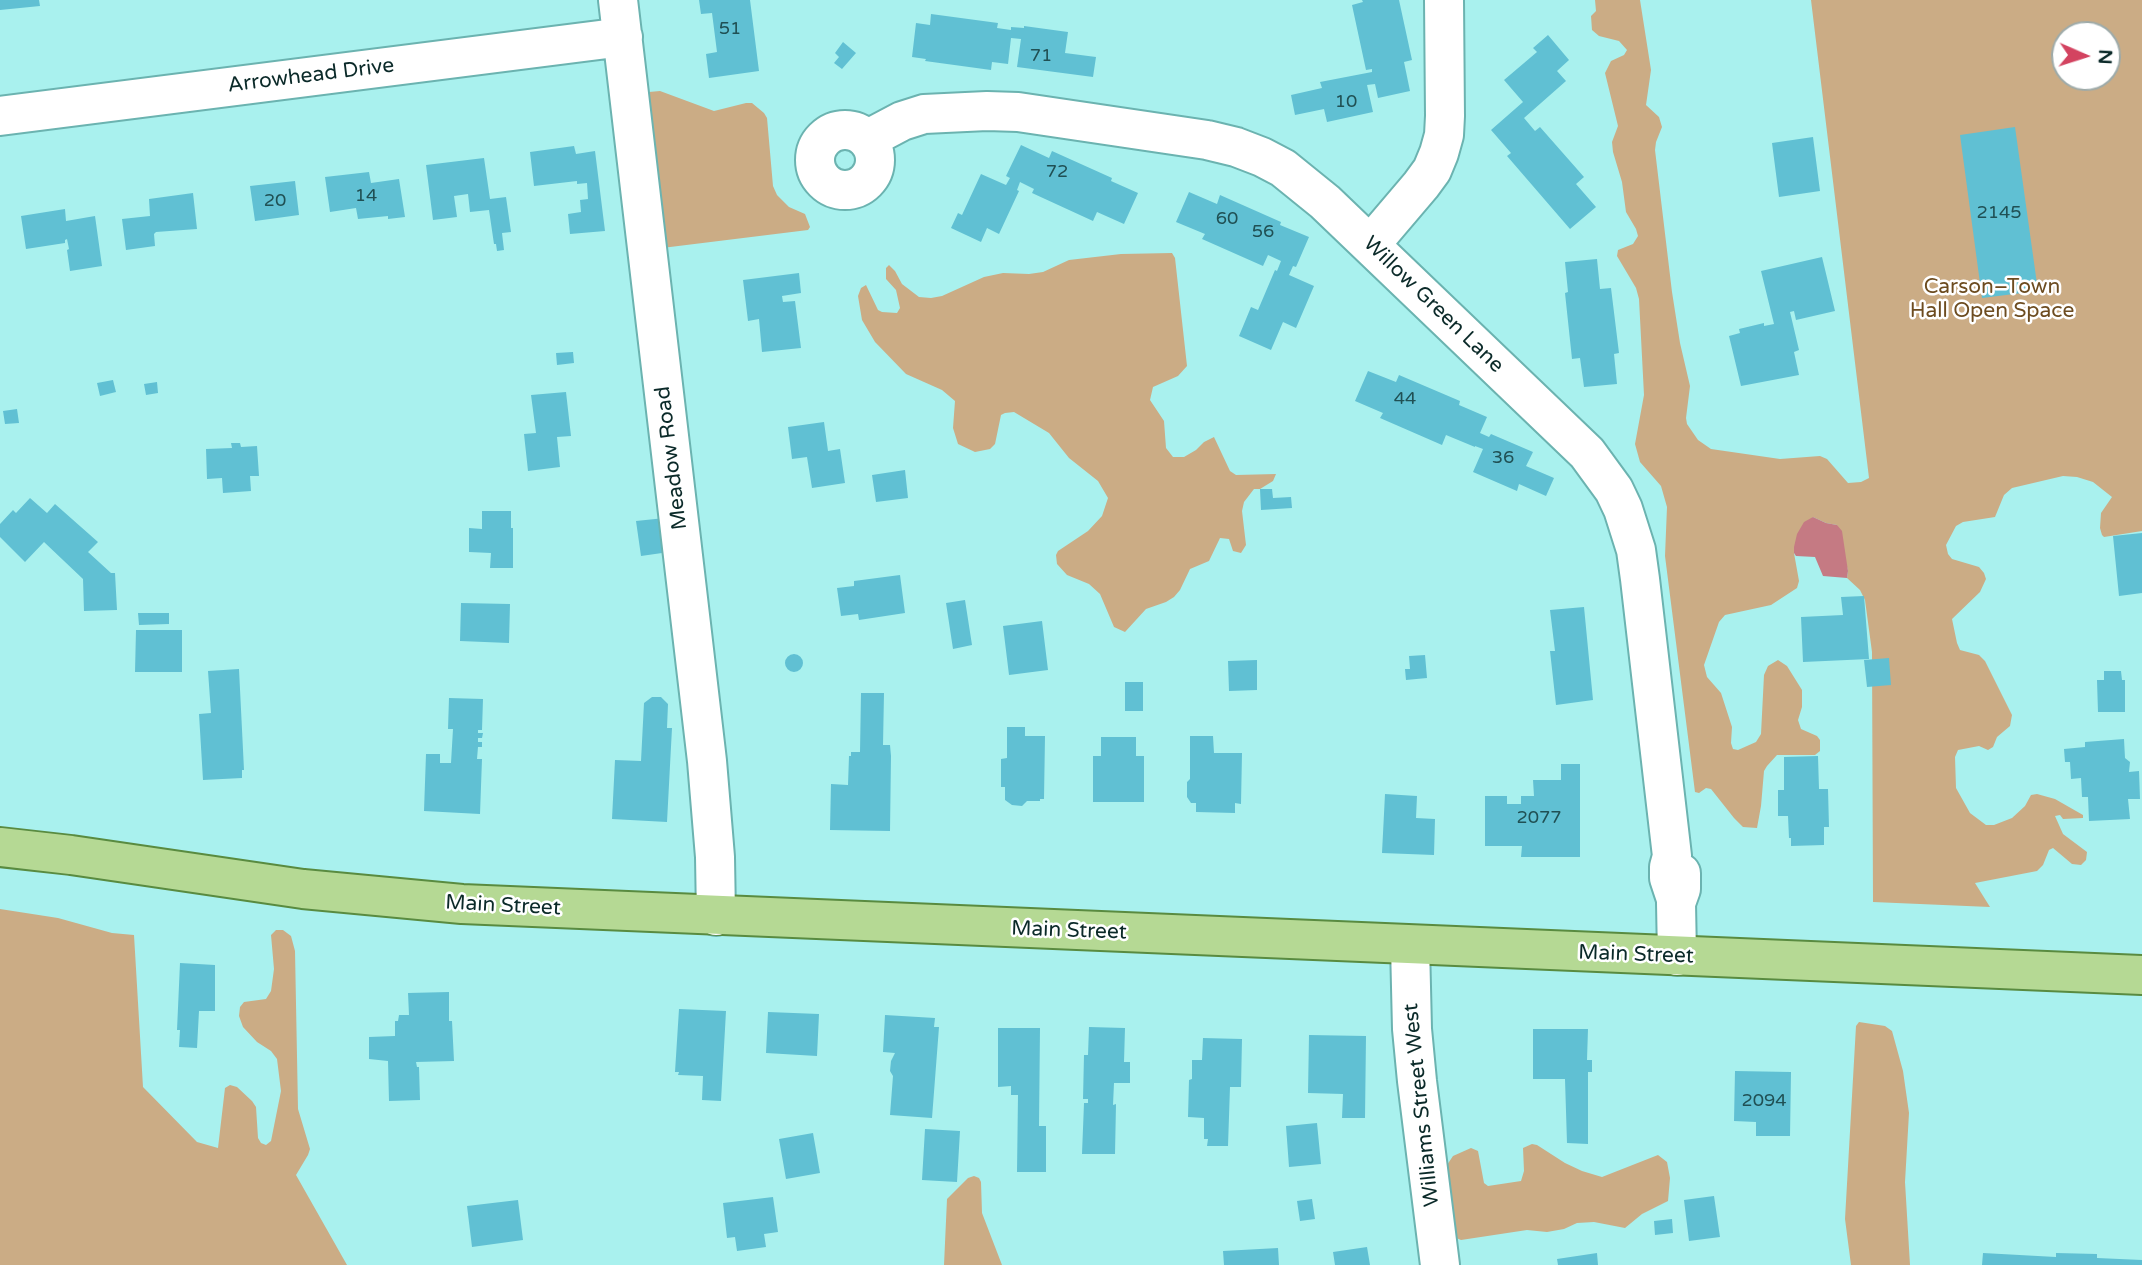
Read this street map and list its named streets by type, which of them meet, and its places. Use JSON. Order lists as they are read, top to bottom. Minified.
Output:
{"streets":{"main road":["Main Street"],"street":["Arrowhead Drive","Willow Green Lane","Meadow Road","Williams Street West"]},"crossings":[["Arrowhead Drive","Meadow Road"],["Willow Green Lane","Main Street"],["Meadow Road","Main Street"],["Main Street","Williams Street West"]],"parks":["Carson–Town Hall Open Space"],"house_numbers":["51","71","10","72","14","20","2145","60","56","44","36","2077","2094"],"north":"right"}
